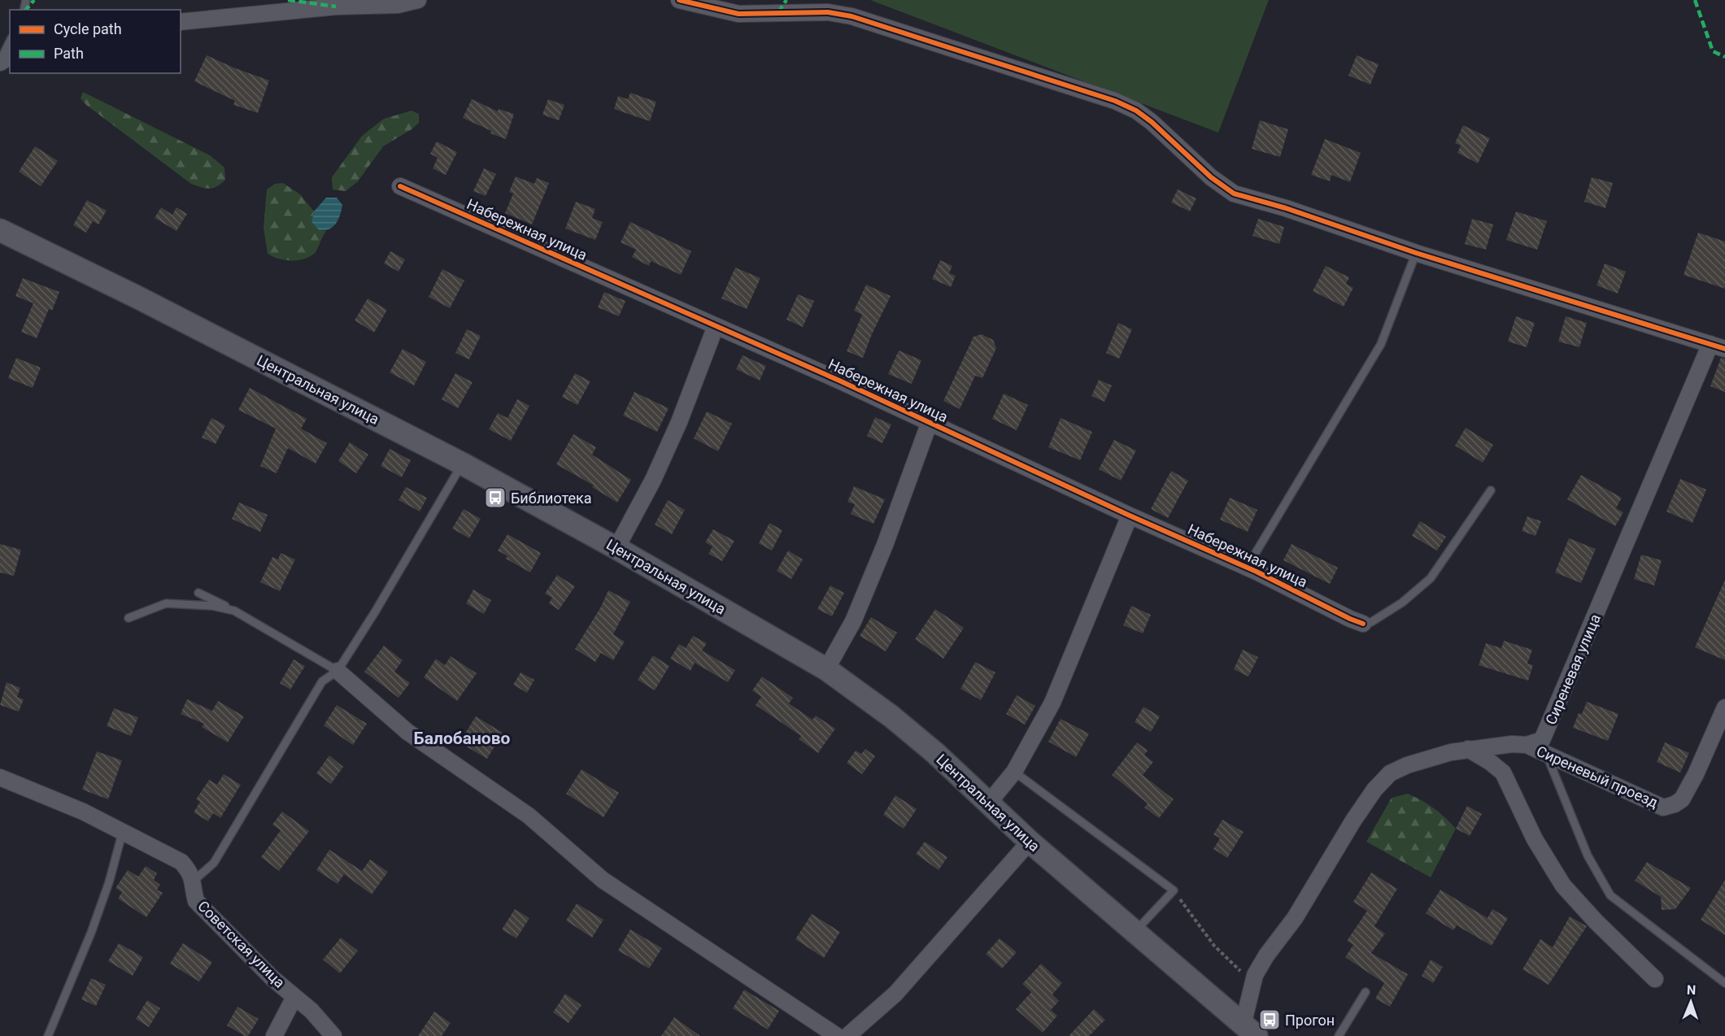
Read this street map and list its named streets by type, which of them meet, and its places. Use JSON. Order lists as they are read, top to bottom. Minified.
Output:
{"streets":{"main road":["Центральная улица"],"street":["Набережная улица","Сиреневая улица","Сиреневый проезд","Советская улица"]},"crossings":[["Сиреневая улица","Сиреневый проезд"]],"districts":["Балобаново"],"places":{"bus stop":["Библиотека","Прогон"]},"legend":["Cycle path","Path"],"north":"top"}
